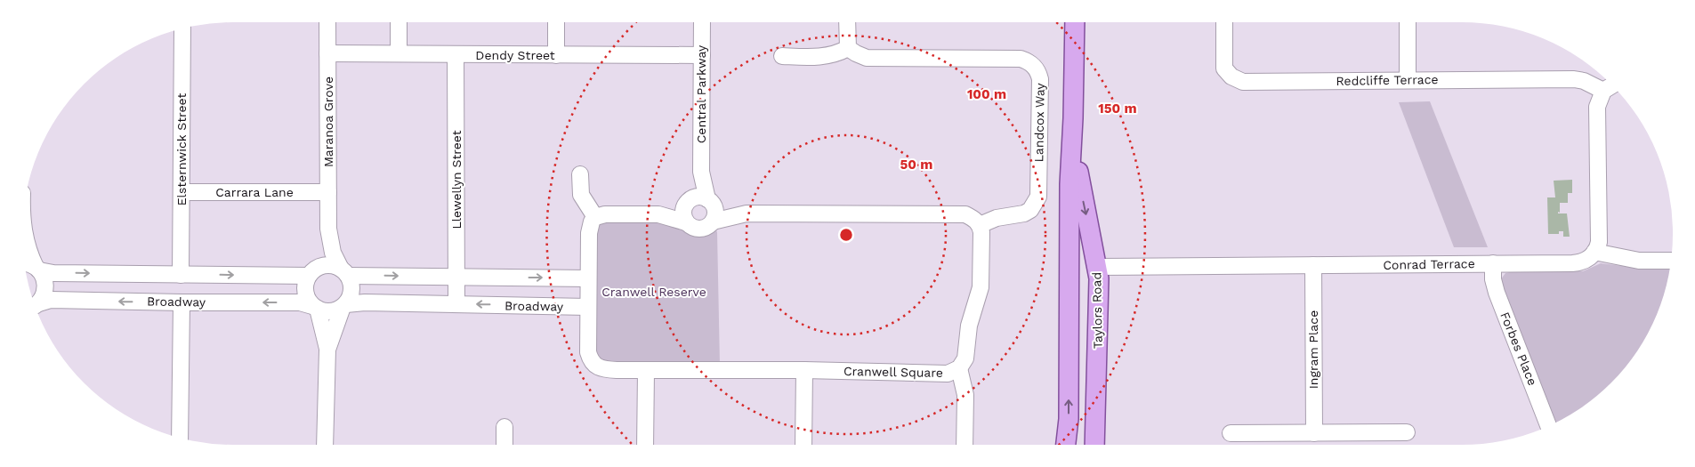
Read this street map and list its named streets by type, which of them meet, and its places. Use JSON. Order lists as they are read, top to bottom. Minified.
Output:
{"streets":{"main road":["Taylors Road"],"street":["Dendy Street","Redcliffe Terrace","Central Parkway","Maranoa Grove","Landcox Way","Elsternwick Street","Llewellyn Street","Carrara Lane","Conrad Terrace","Broadway","Forbes Place","Ingram Place","Cranwell Square"]},"crossings":[["Dendy Street","Central Parkway"],["Dendy Street","Maranoa Grove"],["Dendy Street","Llewellyn Street"],["Maranoa Grove","Carrara Lane"],["Maranoa Grove","Broadway"],["Landcox Way","Cranwell Square"],["Elsternwick Street","Carrara Lane"],["Llewellyn Street","Broadway"],["Conrad Terrace","Taylors Road"],["Conrad Terrace","Forbes Place"],["Conrad Terrace","Ingram Place"],["Broadway","Cranwell Square"]],"parks":["Cranwell Reserve"],"rings":["100 m","150 m","50 m"]}
